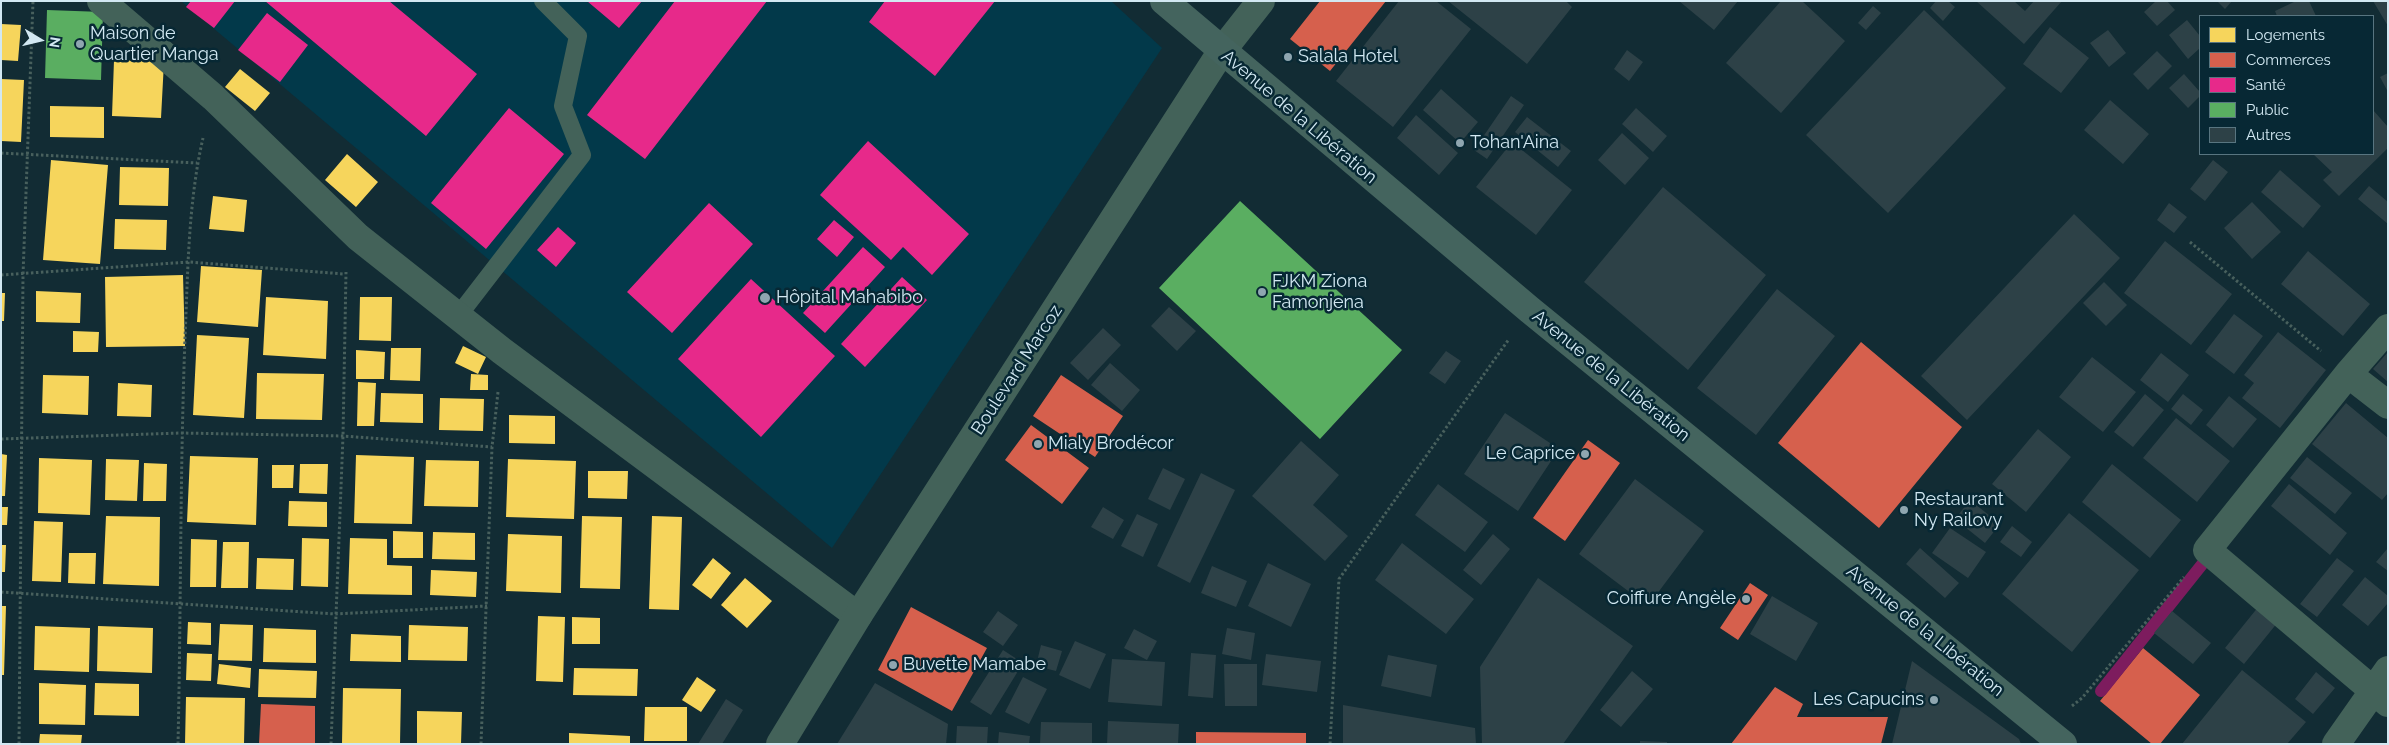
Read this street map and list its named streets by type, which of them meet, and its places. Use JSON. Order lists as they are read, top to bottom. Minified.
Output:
{"streets":{"main road":["Avenue de la Libération"],"street":["Boulevard Marcoz"]},"crossings":[["Avenue de la Libération","Boulevard Marcoz"]],"places":["Maison de Quartier Manga","Salala Hotel","Tohan'Aina","FJKM Ziona Famonjena","Hôpital Mahabibo","Mialy Brodécor","Le Caprice","Restaurant Ny Railovy","Coiffure Angèle","Buvette Mamabe","Les Capucins"],"legend":["Logements","Commerces","Santé","Public","Autres"],"north":"right"}
